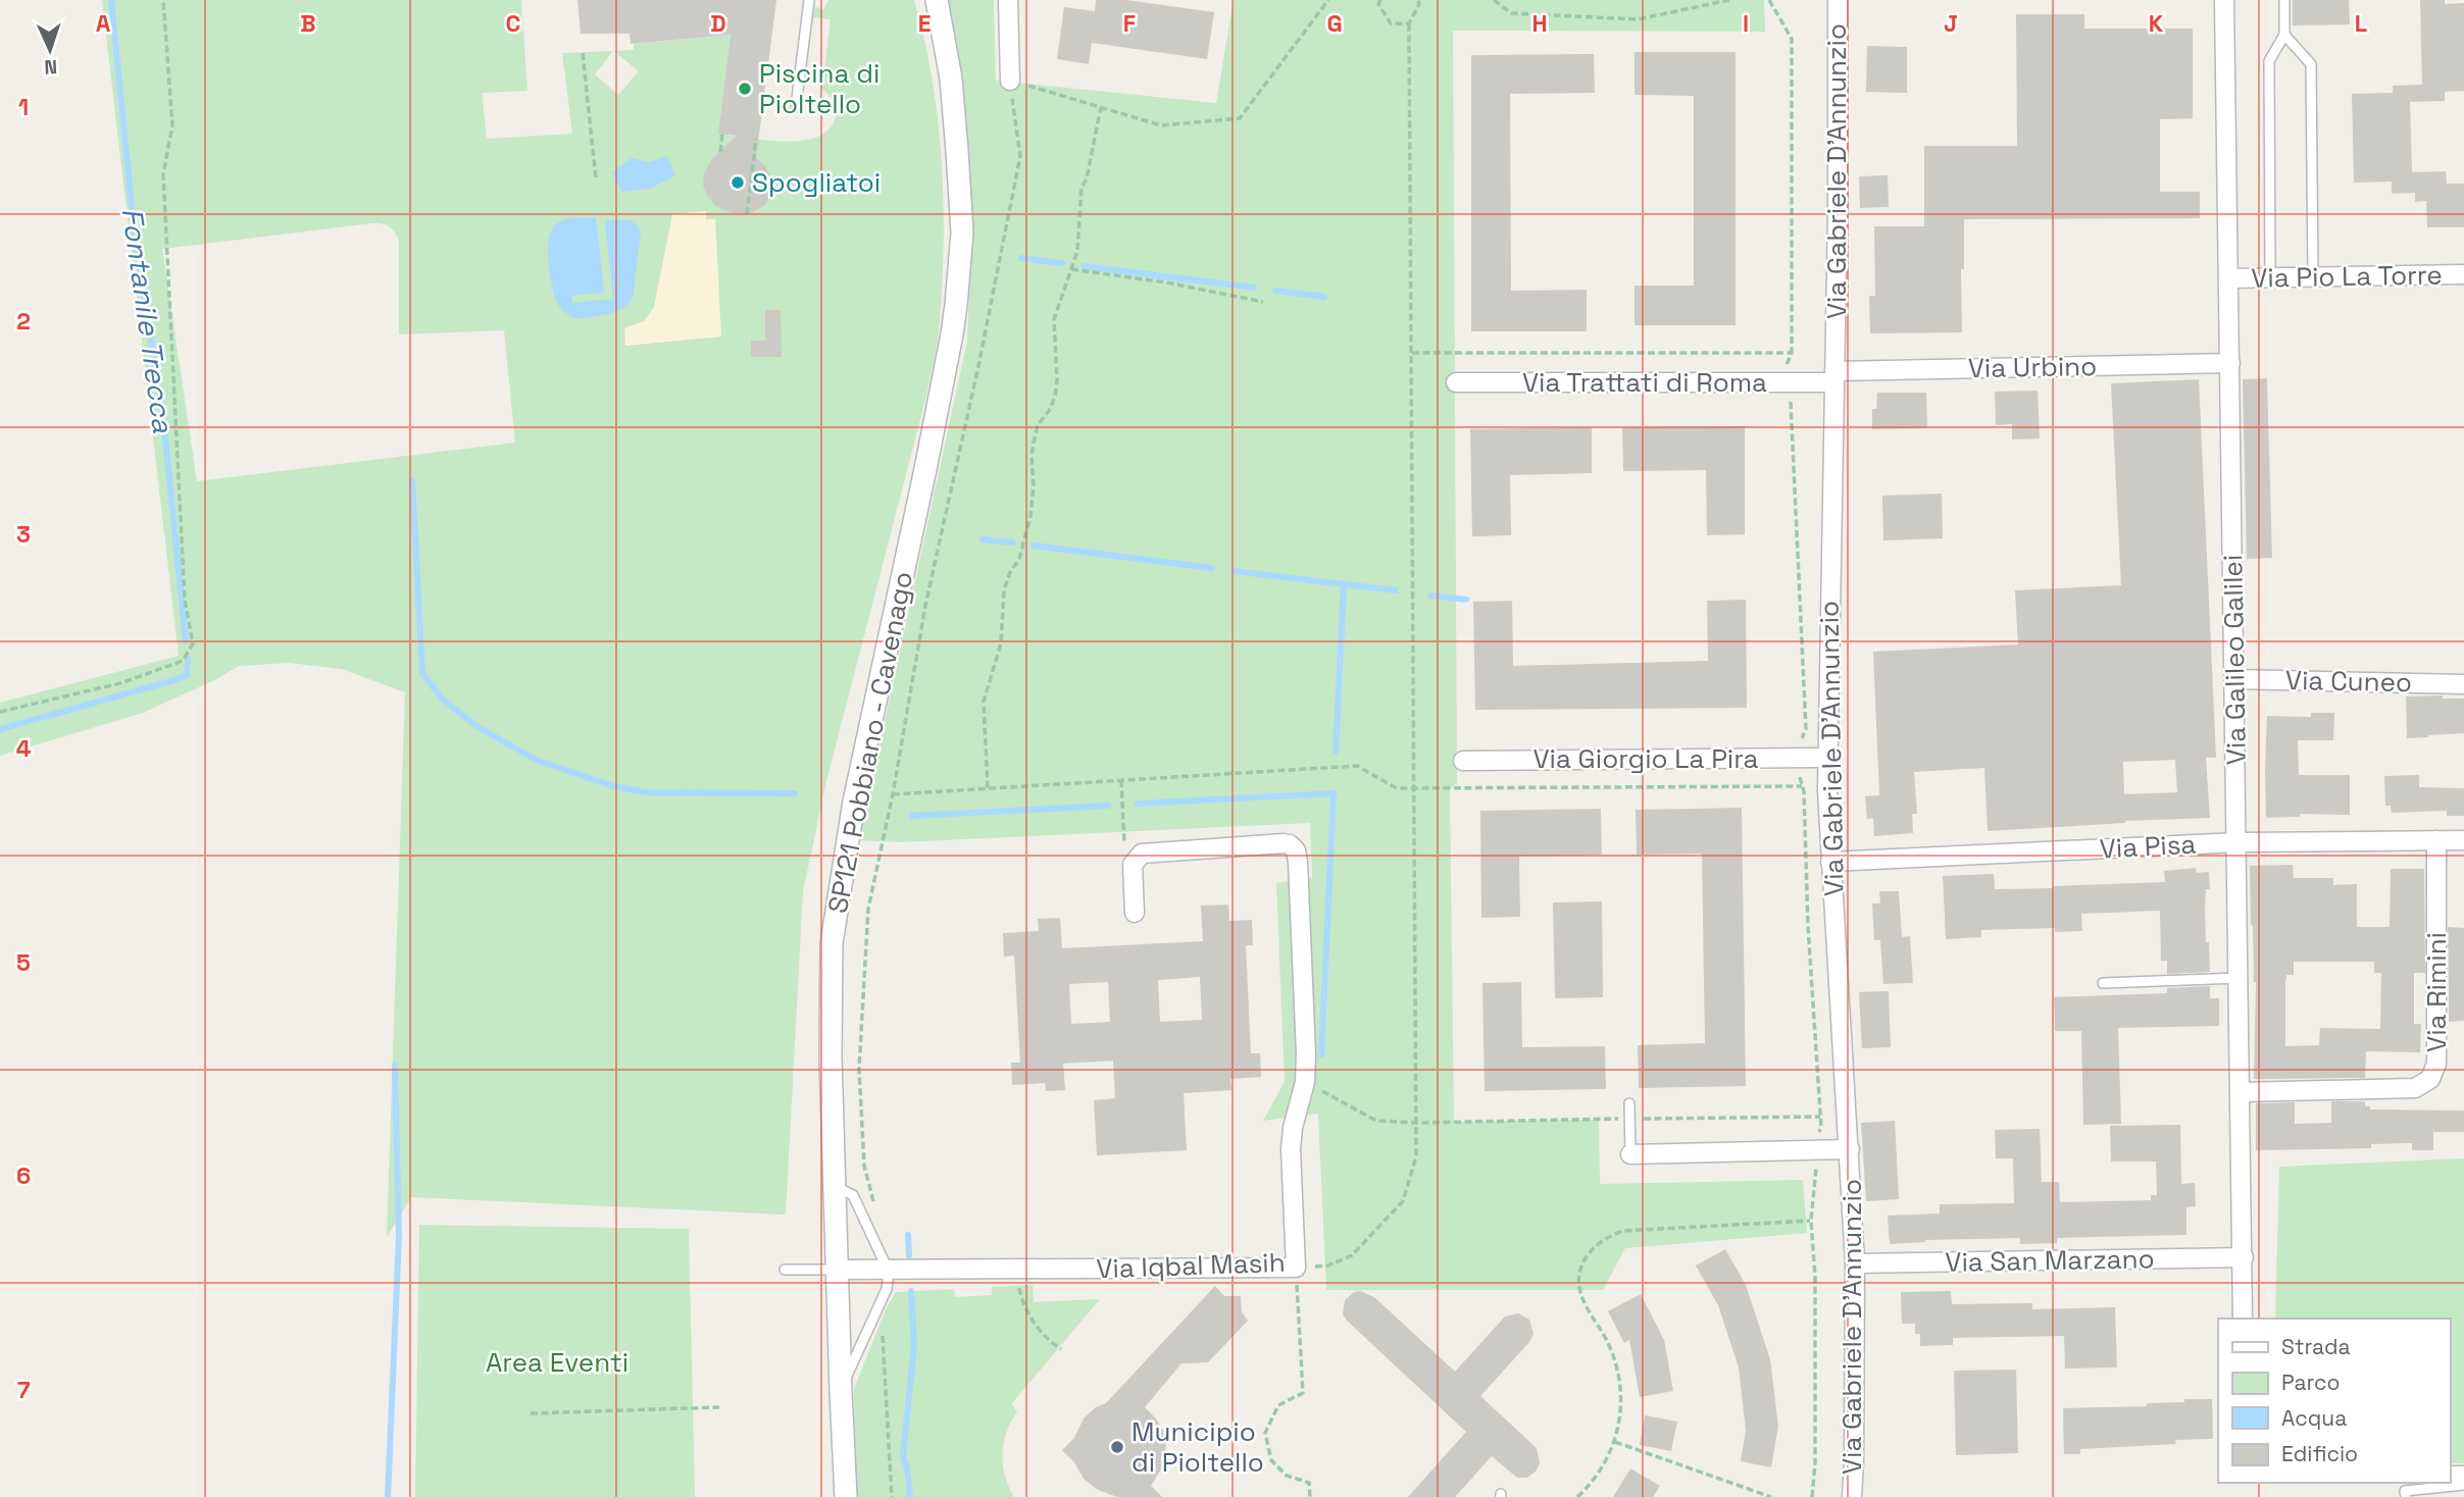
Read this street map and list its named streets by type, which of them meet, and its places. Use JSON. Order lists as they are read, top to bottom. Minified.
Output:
{"streets":{"street":["Via Gabriele D'Annunzio","Via Pio La Torre","Via Urbino","Via Trattati di Roma","Via Galileo Galilei","Via Cuneo","SP121 Pobbiano - Cavenago","Via Giorgio La Pira","Via Pisa","Via Rimini","Via San Marzano","Via Iqbal Masih"]},"crossings":[["Via Gabriele D'Annunzio","Via Urbino"],["Via Gabriele D'Annunzio","Via Trattati di Roma"],["Via Gabriele D'Annunzio","Via Giorgio La Pira"],["Via Gabriele D'Annunzio","Via Pisa"],["Via Gabriele D'Annunzio","Via San Marzano"],["Via Pio La Torre","Via Galileo Galilei"],["Via Urbino","Via Trattati di Roma"],["Via Urbino","Via Galileo Galilei"],["Via Galileo Galilei","Via Cuneo"],["Via Galileo Galilei","Via Pisa"],["Via Galileo Galilei","Via Rimini"],["Via Galileo Galilei","Via San Marzano"],["SP121 Pobbiano - Cavenago","Via Iqbal Masih"],["Via Pisa","Via Rimini"]],"water":["Fontanile Trecca"],"parks":["Area Eventi"],"places":["Piscina di Pioltello","Spogliatoi","Municipio di Pioltello"],"legend":["Strada","Parco","Acqua","Edificio"],"north":"bottom","grid":{"columns":["A","B","C","D","E","F","G","H","I","J","K","L"],"rows":["1","2","3","4","5","6","7"]}}
